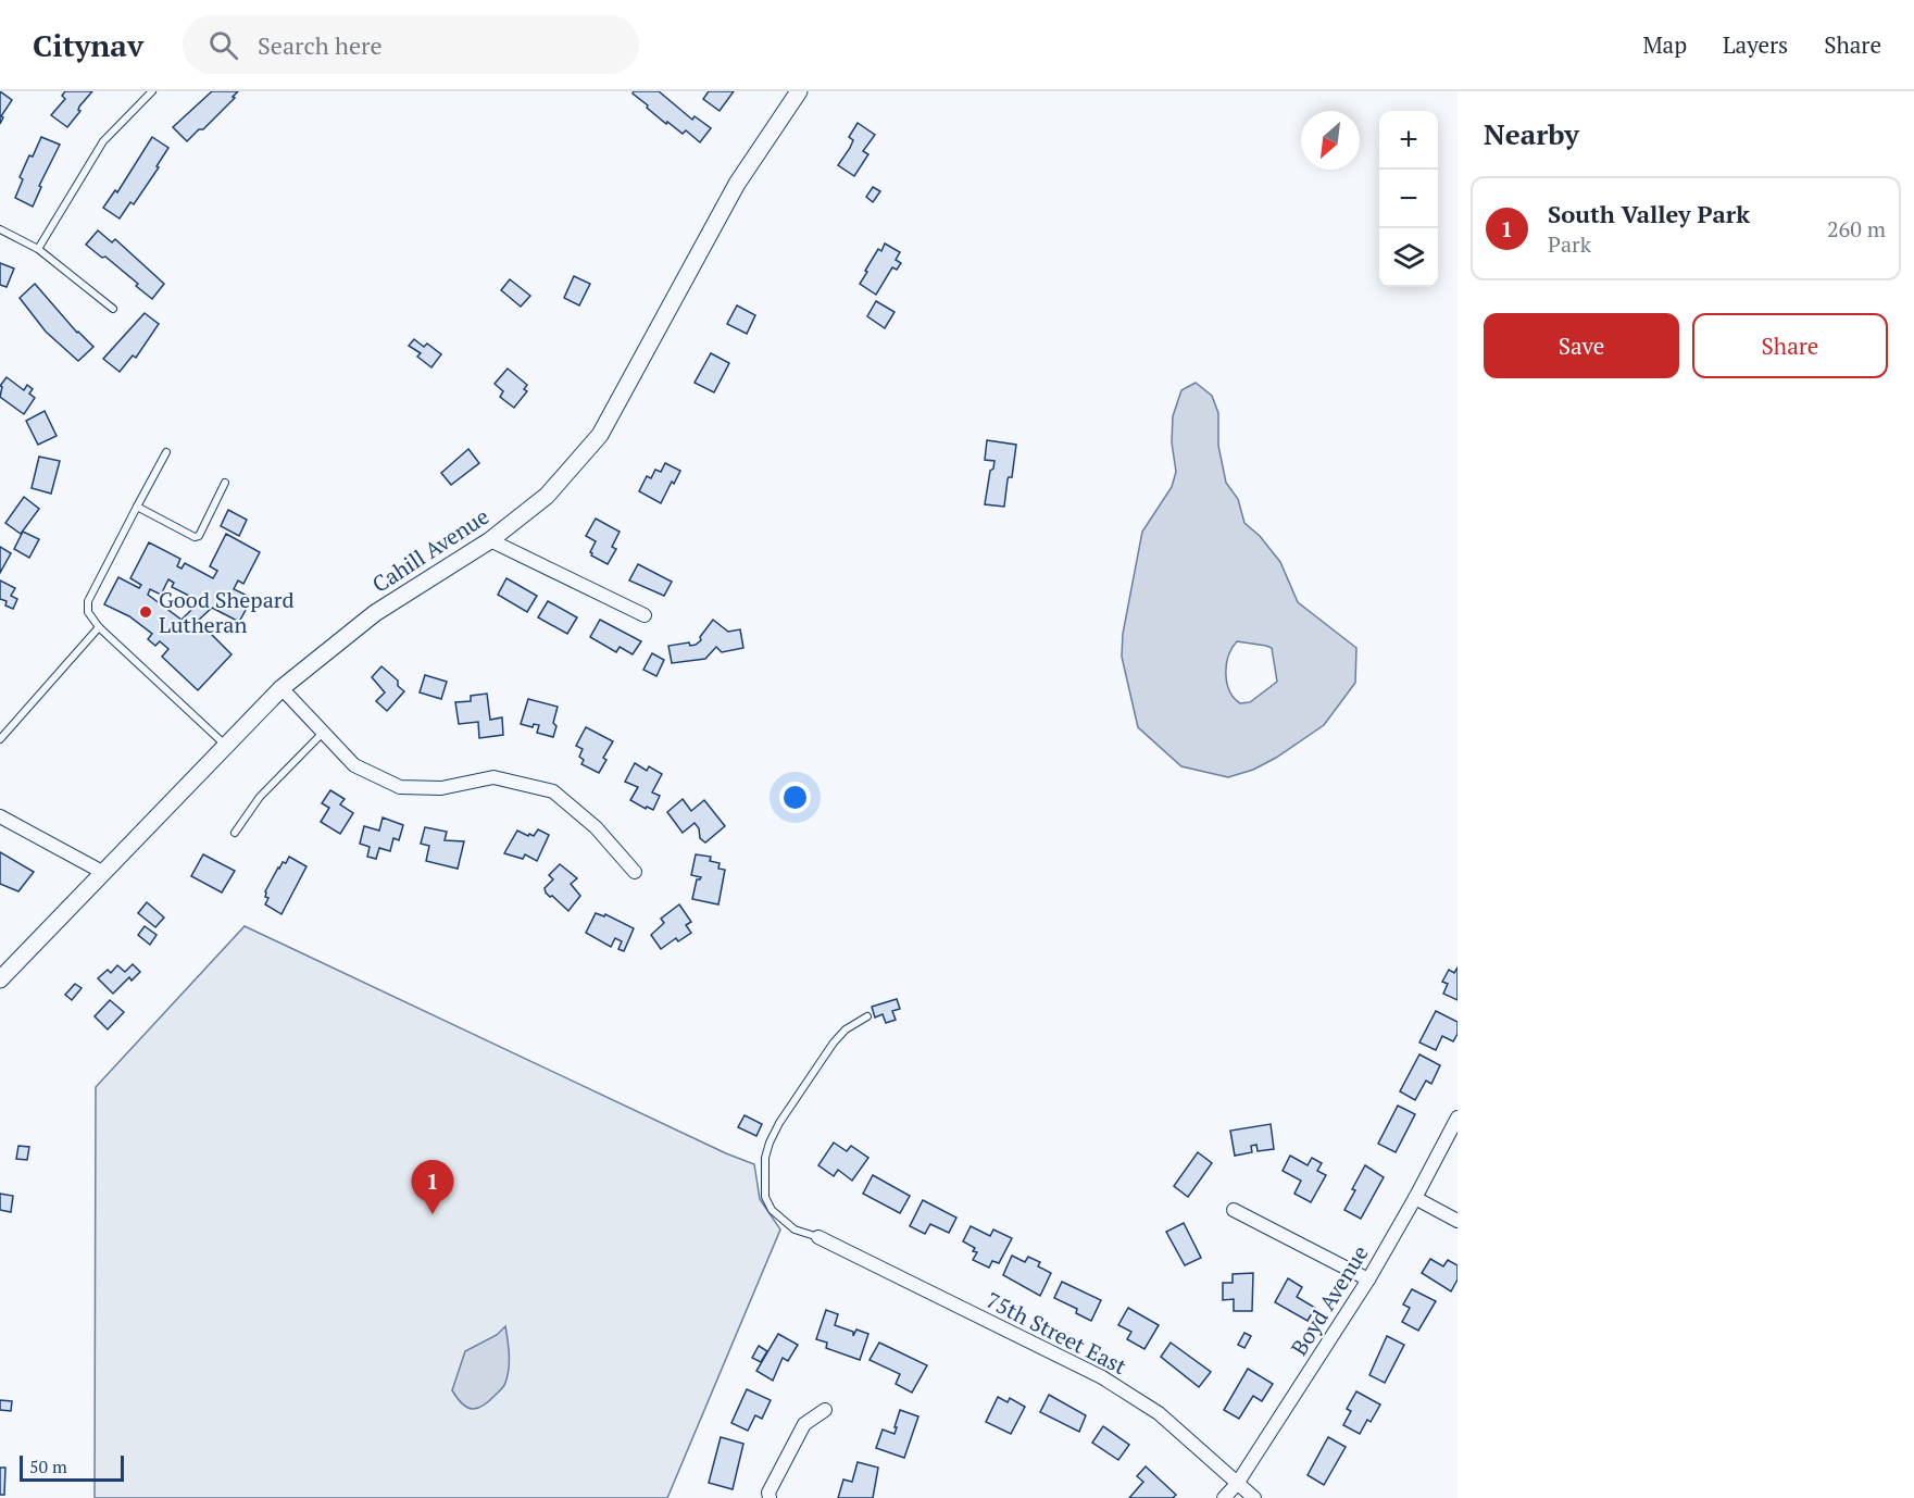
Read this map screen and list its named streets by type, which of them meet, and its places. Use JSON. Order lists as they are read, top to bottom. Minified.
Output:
{"streets":{"street":["Cahill Avenue","Boyd Avenue","75th Street East"]},"crossings":[["Boyd Avenue","75th Street East"]],"places":["Good Shepard Lutheran"],"scale_bar":"50 m","north":"bottom left","page":{"header":"Citynav","search":"Search here","nav":["Map","Layers","Share"],"heading":"Nearby","map_buttons":["+","−"],"list":[{"mark":"1","name":"South Valley Park","note":"Park","value":"260 m"}],"buttons":["Save","Share"],"pins":"1","scale":"50 m"}}
